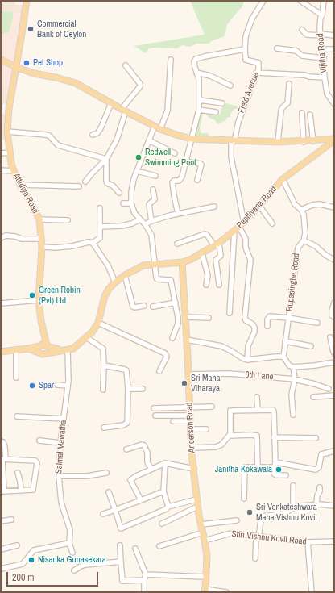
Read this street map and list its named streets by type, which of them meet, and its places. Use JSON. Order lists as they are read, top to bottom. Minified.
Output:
{"streets":{"main road":["Attidiya Road","Pepiliyana Road","Anderson Road"],"street":["Vijitha Road","Field Avenue","Rupasinghe Road","6th Lane","Salmal Mawatha","Shri Vishnu Kovil Road"]},"crossings":[["Field Avenue","Pepiliyana Road"],["Pepiliyana Road","Rupasinghe Road"],["Pepiliyana Road","Anderson Road"],["Pepiliyana Road","Salmal Mawatha"],["6th Lane","Anderson Road"],["Anderson Road","Shri Vishnu Kovil Road"]],"places":["Commercial Bank of Ceylon","Pet Shop","Redwell Swimming Pool","Green Robin (Pvt) Ltd","Sri Maha Viharaya","Spar","Janitha Kokawala","Sri Venkateshwara Maha Vishnu Kovil","Nisanka Gunasekara"],"scale_bar":"200 m"}
